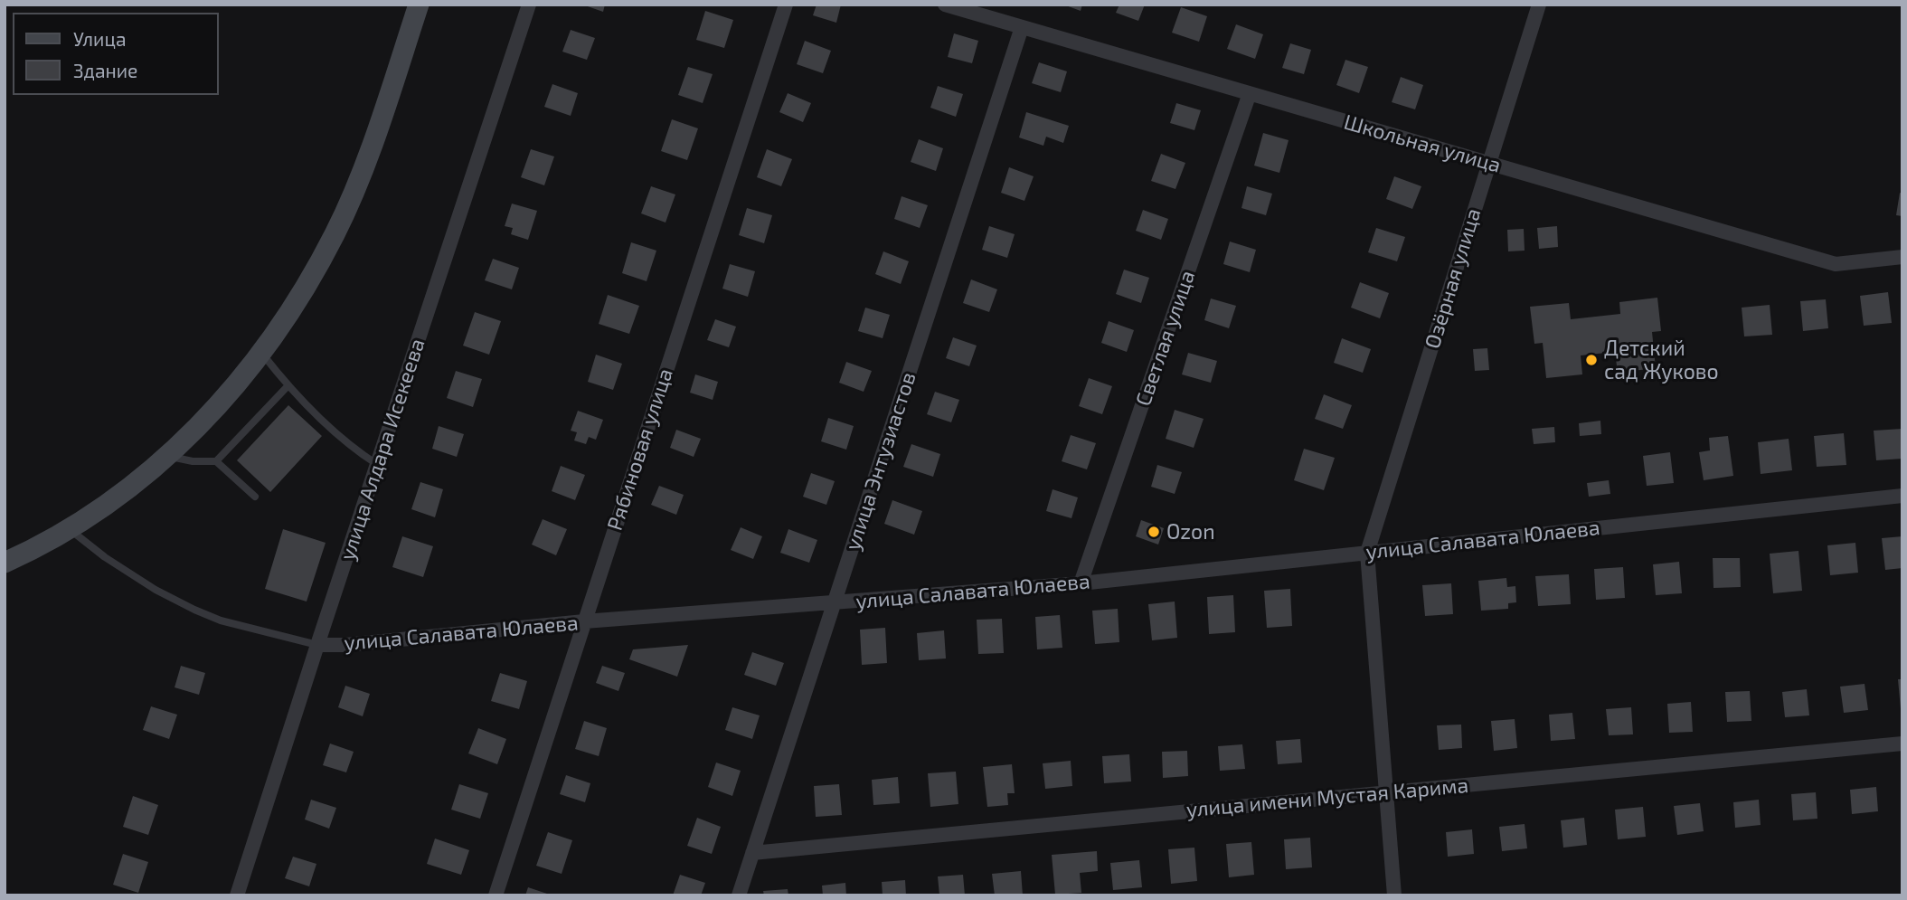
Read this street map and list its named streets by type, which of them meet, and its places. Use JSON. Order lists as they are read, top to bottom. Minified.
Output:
{"streets":{"street":["Школьная улица","Озёрная улица","Светлая улица","улица Алдара Исекеева","Рябиновая улица","улица Энтузиастов","улица Салавата Юлаева","улица имени Мустая Карима"]},"crossings":[["Школьная улица","Озёрная улица"],["Школьная улица","Светлая улица"],["Школьная улица","улица Энтузиастов"],["Озёрная улица","улица Салавата Юлаева"],["Светлая улица","улица Салавата Юлаева"],["улица Алдара Исекеева","улица Салавата Юлаева"],["Рябиновая улица","улица Салавата Юлаева"],["улица Энтузиастов","улица Салавата Юлаева"],["улица Энтузиастов","улица имени Мустая Карима"]],"places":["Детский сад Жуково","Ozon"],"legend":["Улица","Здание"]}
